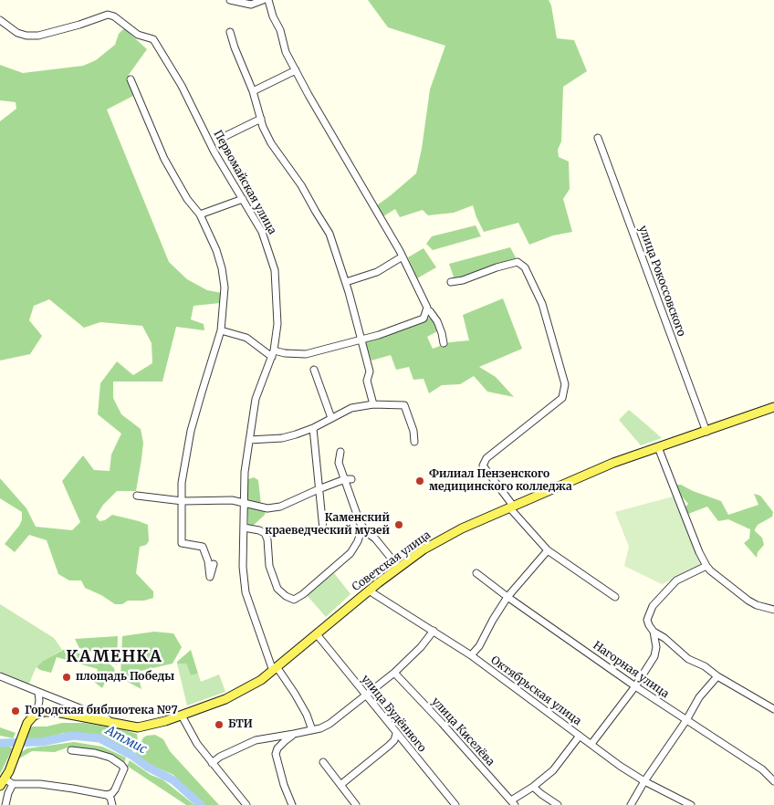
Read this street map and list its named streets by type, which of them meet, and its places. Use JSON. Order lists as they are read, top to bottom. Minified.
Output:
{"streets":{"main road":["Советская улица"],"street":["Первомайская улица","улица Рокоссовского","Нагорная улица","Октябрьская улица","улица Будённого","улица Киселёва"]},"crossings":[["Первомайская улица","Советская улица"],["улица Рокоссовского","Советская улица"],["Советская улица","Октябрьская улица"],["Советская улица","улица Будённого"]],"districts":["КАМЕНКА"],"water":["Атмис"],"places":["Филиал Пензенского медицинского колледжа","Каменский краеведческий музей","площадь Победы","Городская библиотека №7","БТИ"]}
